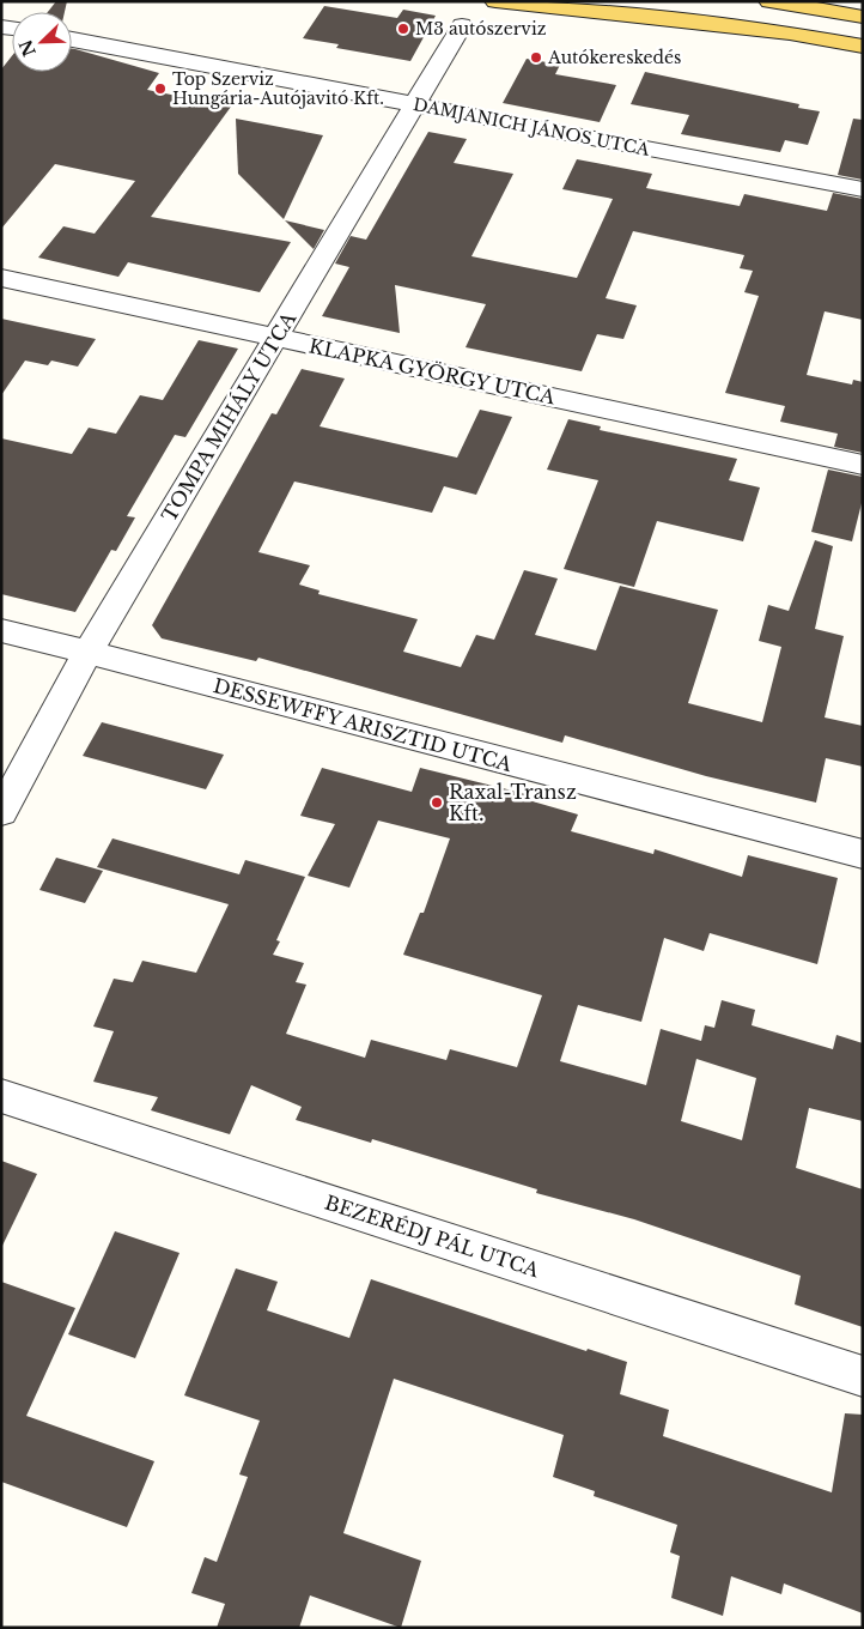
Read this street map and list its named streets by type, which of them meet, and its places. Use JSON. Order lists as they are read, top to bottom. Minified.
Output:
{"streets":{"street":["DAMJANICH JÁNOS UTCA","KLAPKA GYÖRGY UTCA","TOMPA MIHÁLY UTCA","DESSEWFFY ARISZTID UTCA","BEZERÉDJ PÁL UTCA"]},"crossings":[["DAMJANICH JÁNOS UTCA","TOMPA MIHÁLY UTCA"],["KLAPKA GYÖRGY UTCA","TOMPA MIHÁLY UTCA"],["TOMPA MIHÁLY UTCA","DESSEWFFY ARISZTID UTCA"]],"places":["M3 autószerviz","Autókereskedés","Top Szerviz Hungária-Autójavitó Kft.","Raxal-Transz Kft."],"north":"bottom left"}
